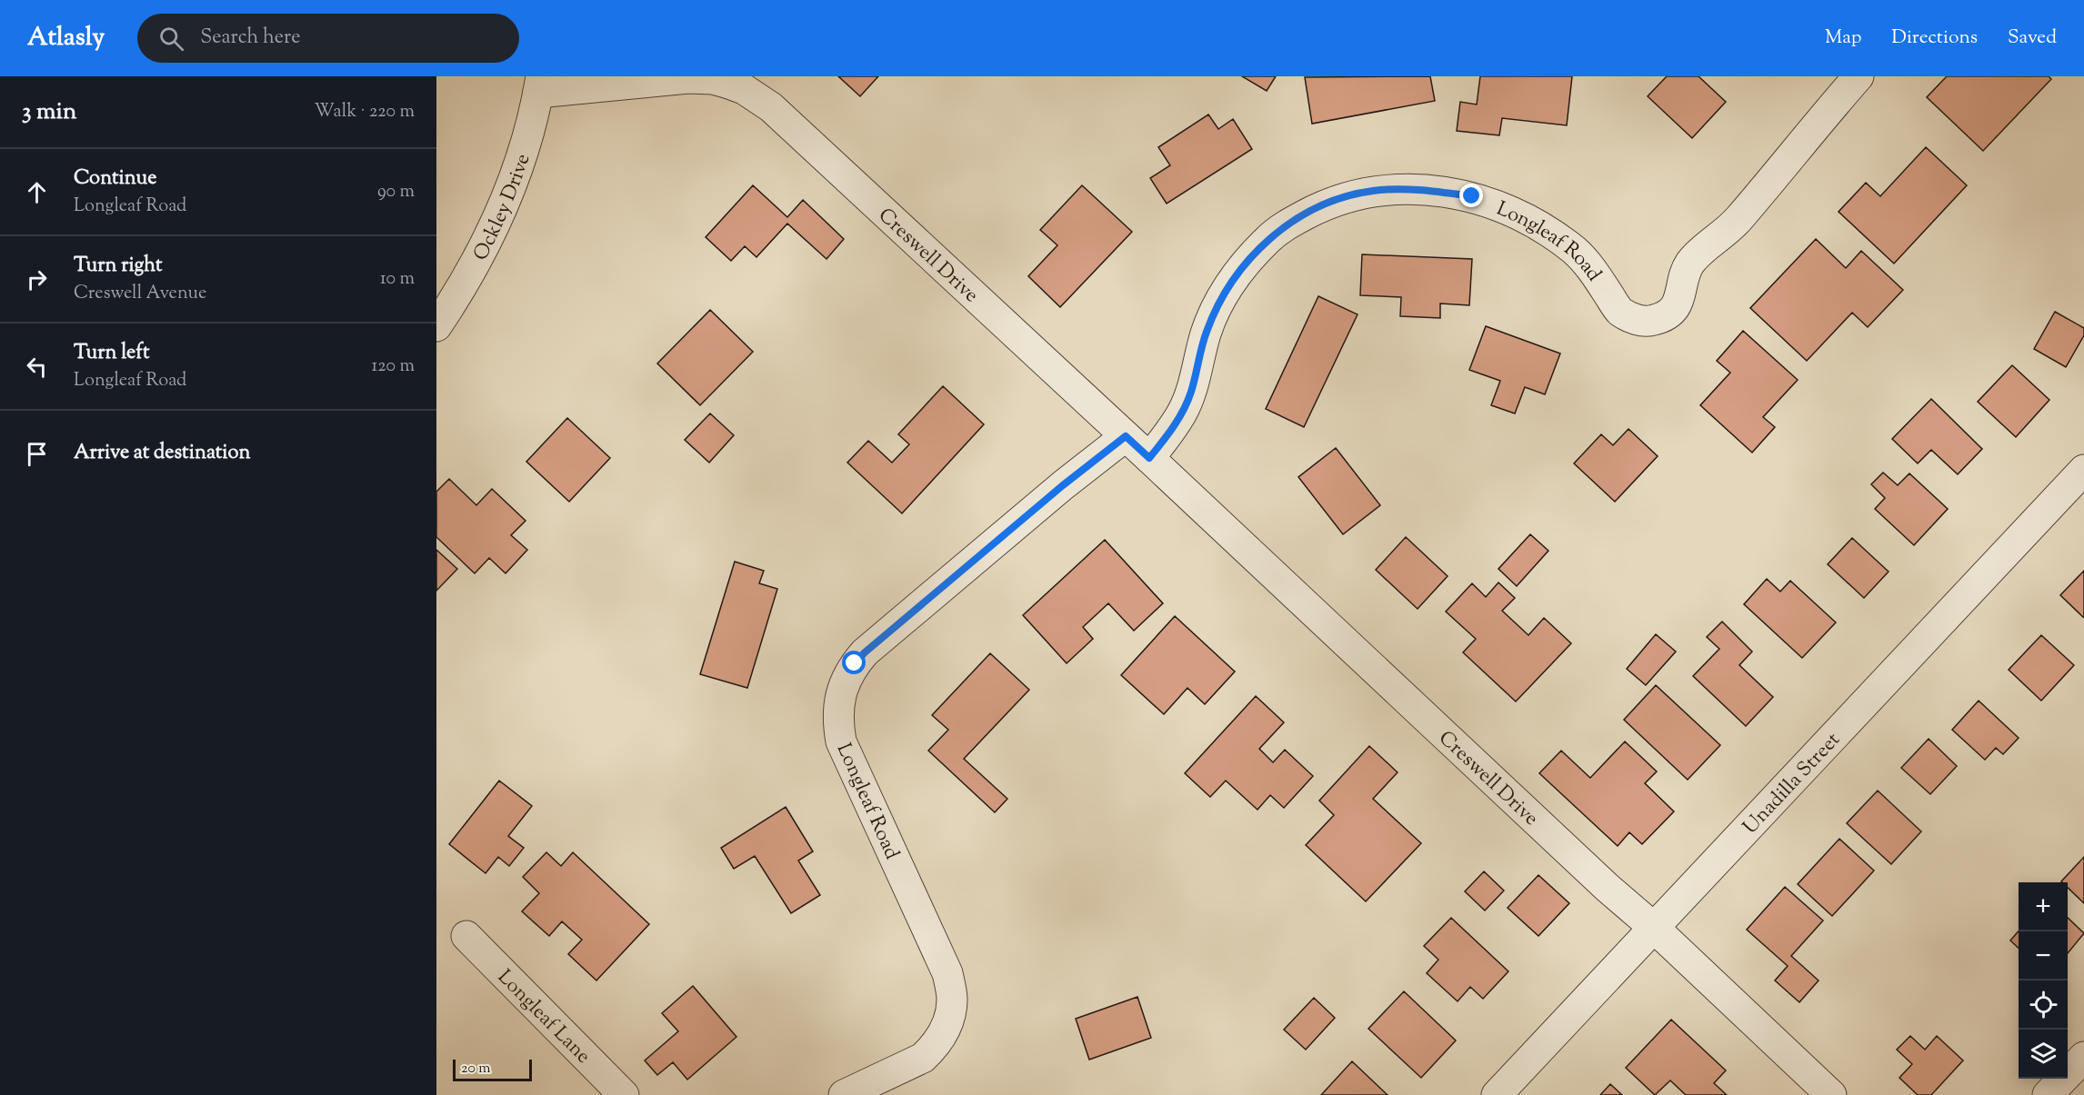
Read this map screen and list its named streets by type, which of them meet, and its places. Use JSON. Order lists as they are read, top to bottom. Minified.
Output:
{"streets":{"street":["Ockley Drive","Longleaf Road","Creswell Drive","Unadilla Street","Longleaf Lane"]},"crossings":[["Ockley Drive","Creswell Drive"],["Longleaf Road","Creswell Drive"],["Creswell Drive","Unadilla Street"]],"scale_bar":"20 m","page":{"header":"Atlasly","search":"Search here","nav":["Map","Directions","Saved"],"heading":["3 min","Walk · 220 m"],"list":[["Continue","Longleaf Road","90 m"],["Turn right","Creswell Avenue","10 m"],["Turn left","Longleaf Road","120 m"],"Arrive at destination"],"map_buttons":["+","−"],"scale":"20 m"}}
